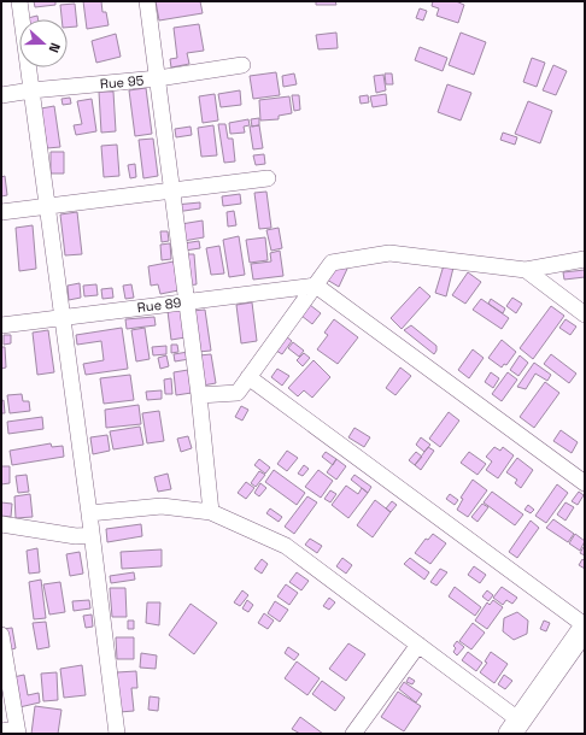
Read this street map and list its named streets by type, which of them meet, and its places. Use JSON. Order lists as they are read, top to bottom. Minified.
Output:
{"streets":{"street":["Rue 95","Rue 89"]},"north":"right"}
